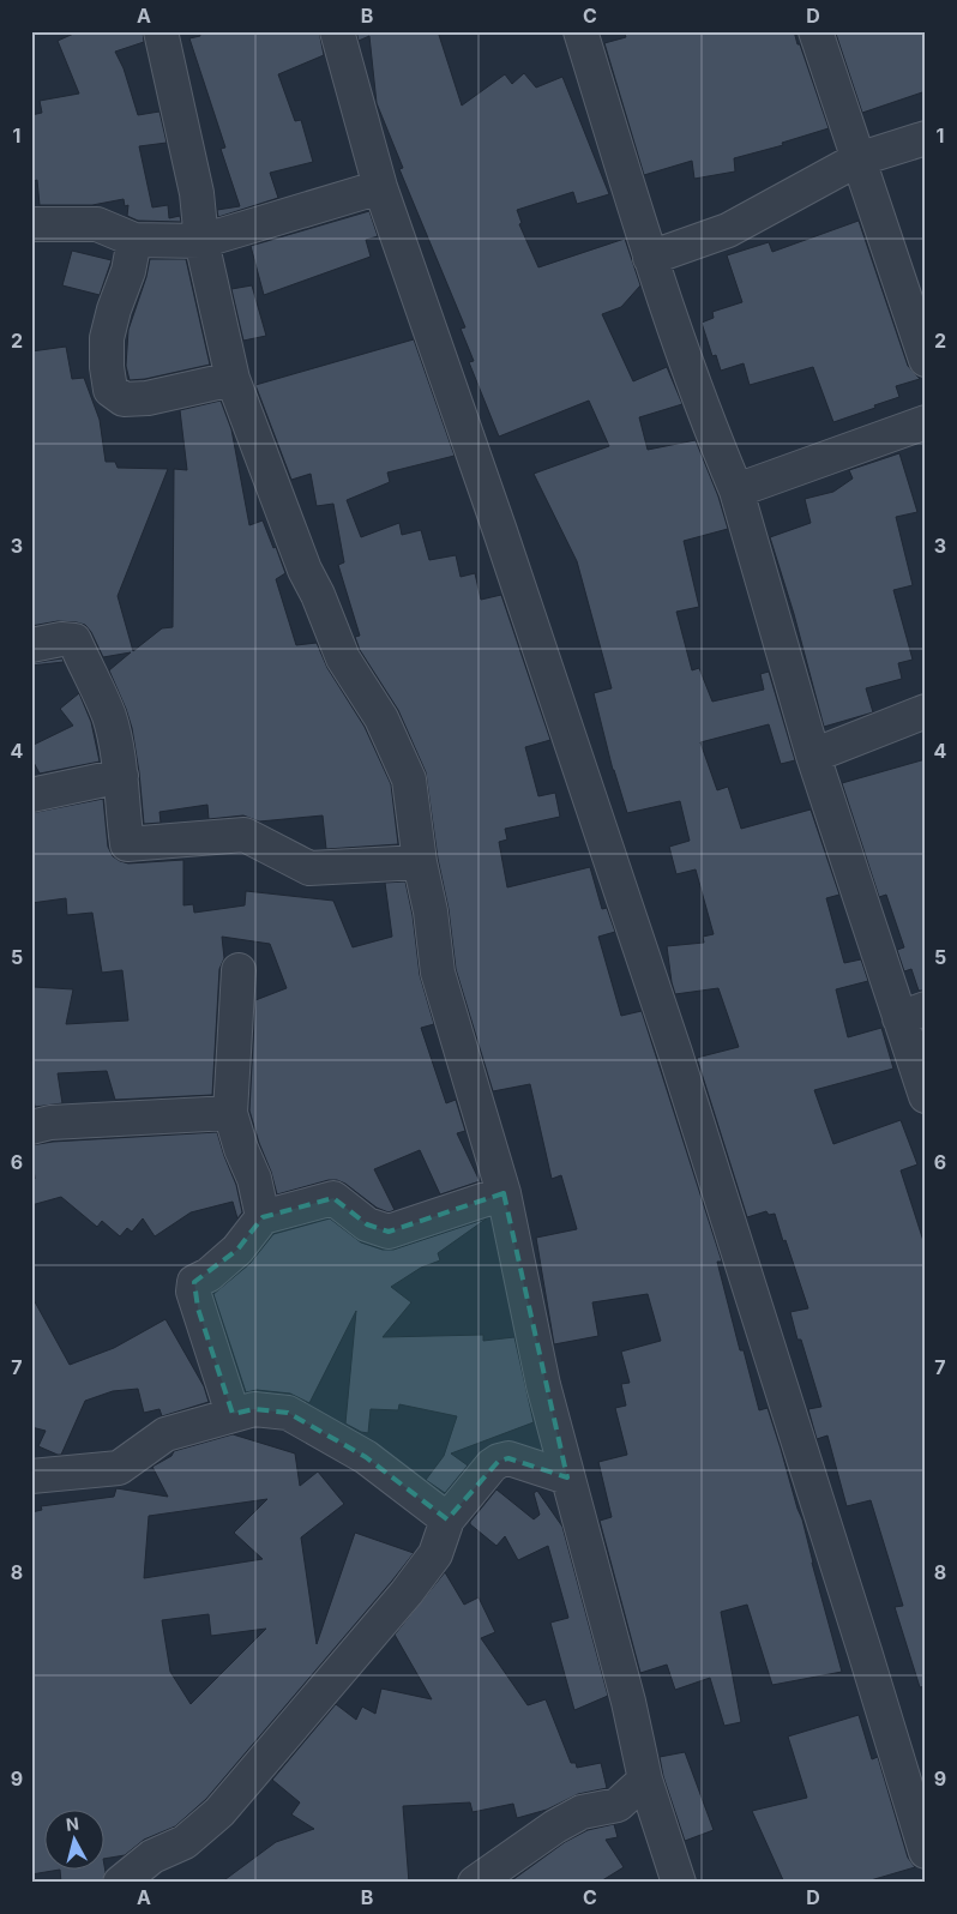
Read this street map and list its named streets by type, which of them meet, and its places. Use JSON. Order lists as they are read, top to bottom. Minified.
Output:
{"north":"top","grid":{"columns":["A","B","C","D"],"rows":["1","2","3","4","5","6","7","8","9"]}}
